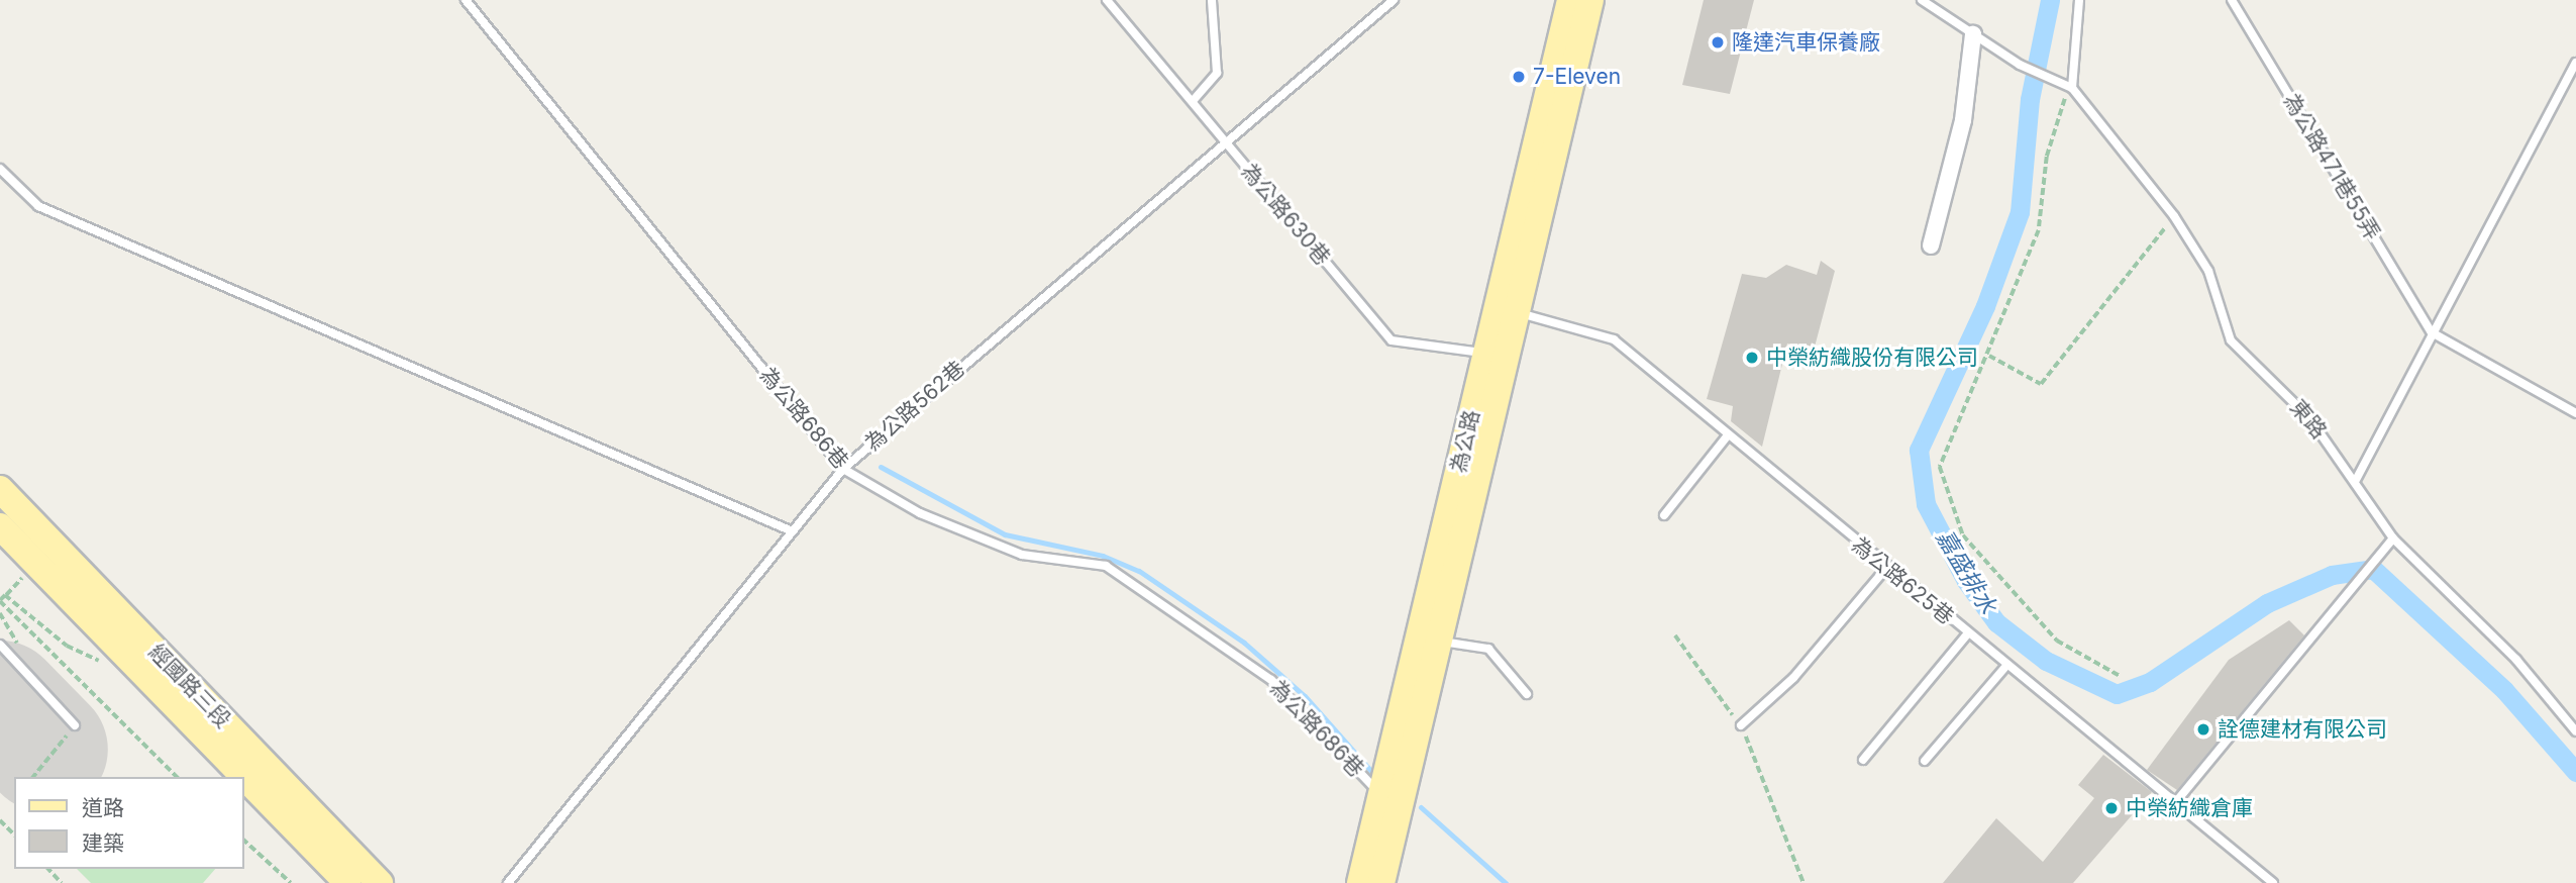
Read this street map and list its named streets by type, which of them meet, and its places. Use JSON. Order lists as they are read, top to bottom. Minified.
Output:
{"streets":{"main road":["為公路","經國路三段"],"lane":["為公路471巷55弄","為公路630巷","為公路562巷","為公路686巷","東路","為公路625巷"]},"crossings":[["為公路630巷","為公路562巷"],["為公路630巷","為公路"],["為公路562巷","為公路686巷"],["為公路686巷","為公路"],["為公路","為公路625巷"]],"water":["嘉盛排水"],"places":["隆達汽車保養廠","7-Eleven","中榮紡織股份有限公司","詮德建材有限公司","中榮紡織倉庫"],"legend":["道路","建築"]}
